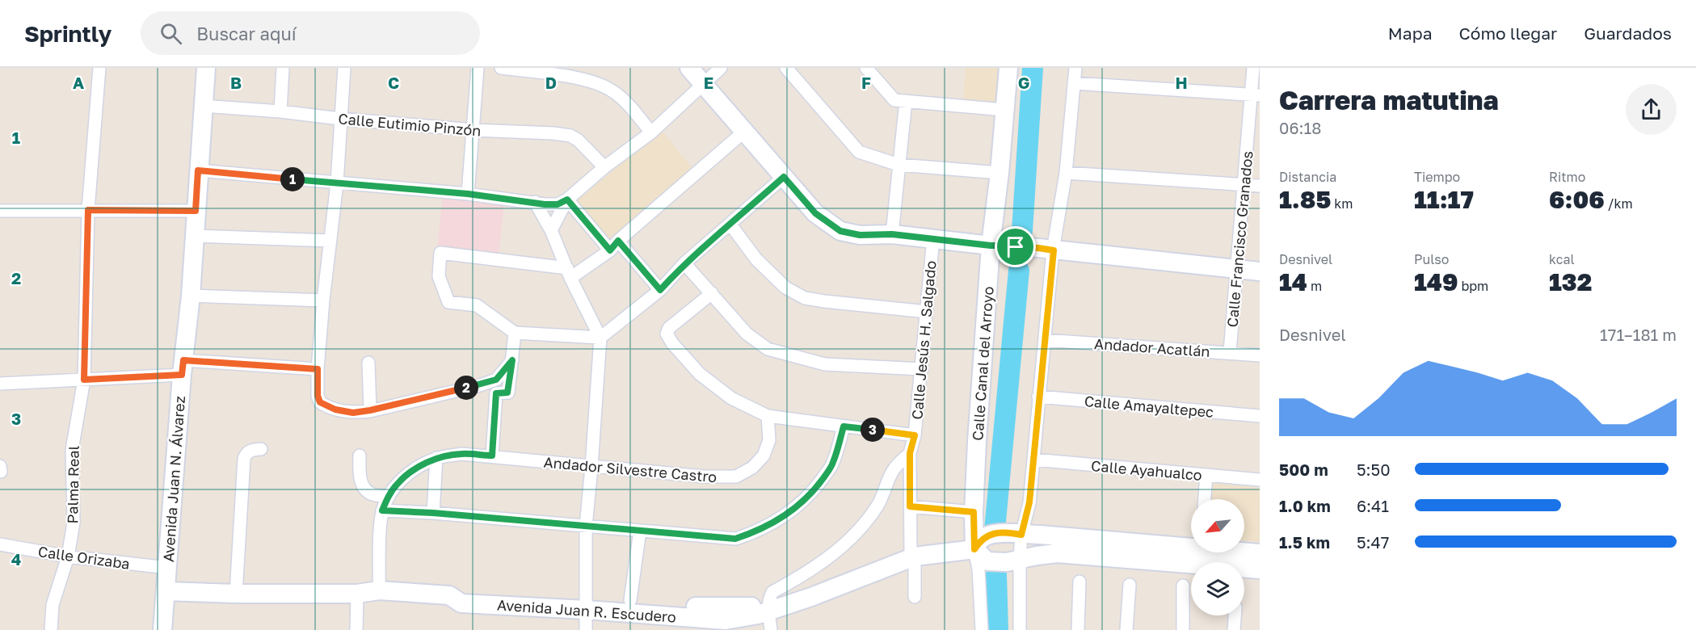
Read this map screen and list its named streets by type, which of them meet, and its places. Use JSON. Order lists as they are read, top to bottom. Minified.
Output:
{"streets":{"main road":["Calle Canal del Arroyo","Avenida Juan N. Álvarez","Avenida Juan R. Escudero"],"street":["Calle Eutimio Pinzón","Calle Francisco Granados","Calle Jesús H. Salgado","Andador Acatlán","Calle Amayaltepec","Andador Silvestre Castro","Calle Ayahualco","Palma Real","Calle Orizaba"]},"crossings":[["Calle Eutimio Pinzón","Avenida Juan N. Álvarez"],["Calle Francisco Granados","Andador Acatlán"],["Calle Jesús H. Salgado","Avenida Juan R. Escudero"],["Calle Canal del Arroyo","Avenida Juan R. Escudero"],["Avenida Juan N. Álvarez","Calle Orizaba"],["Avenida Juan N. Álvarez","Avenida Juan R. Escudero"],["Palma Real","Calle Orizaba"]],"north":"bottom left","page":{"header":"Sprintly","search":"Buscar aquí","nav":["Mapa","Cómo llegar","Guardados"],"heading":["Carrera matutina","06:18"],"stats":[["Distancia","1.85 km"],["Tiempo","11:17"],["Ritmo","6:06 /km"],["Desnivel","14 m"],["Pulso","149 bpm"],["kcal","132"]],"pins":["1","2","3"],"chart":["Desnivel","171–181 m"],"list":[{"name":"500 m","note":"5:50"},{"name":"1.0 km","note":"6:41"},{"name":"1.5 km","note":"5:47"}]},"grid":{"columns":["A","B","C","D","E","F","G","H"],"rows":["1","2","3","4"]}}
